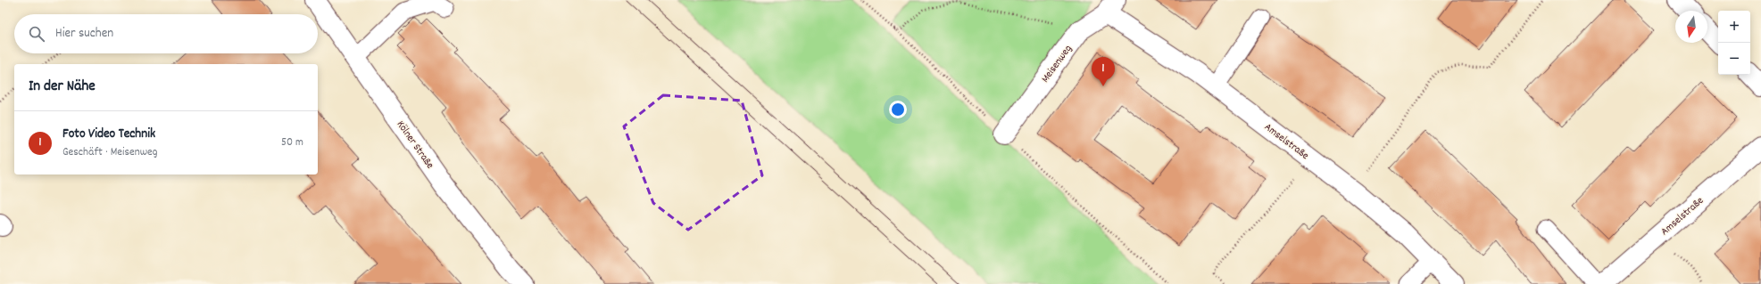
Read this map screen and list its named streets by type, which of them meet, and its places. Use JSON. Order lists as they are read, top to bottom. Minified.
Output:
{"streets":{"street":["Meisenweg","Amselstraße","Kölner Straße"]},"crossings":[["Meisenweg","Amselstraße"]],"north":"bottom","page":{"map_buttons":["+","−"],"search":"Hier suchen","pins":"1","heading":"In der Nähe","list":[{"mark":"1","name":"Foto Video Technik","note":"Geschäft · Meisenweg","value":"50 m"}]}}
